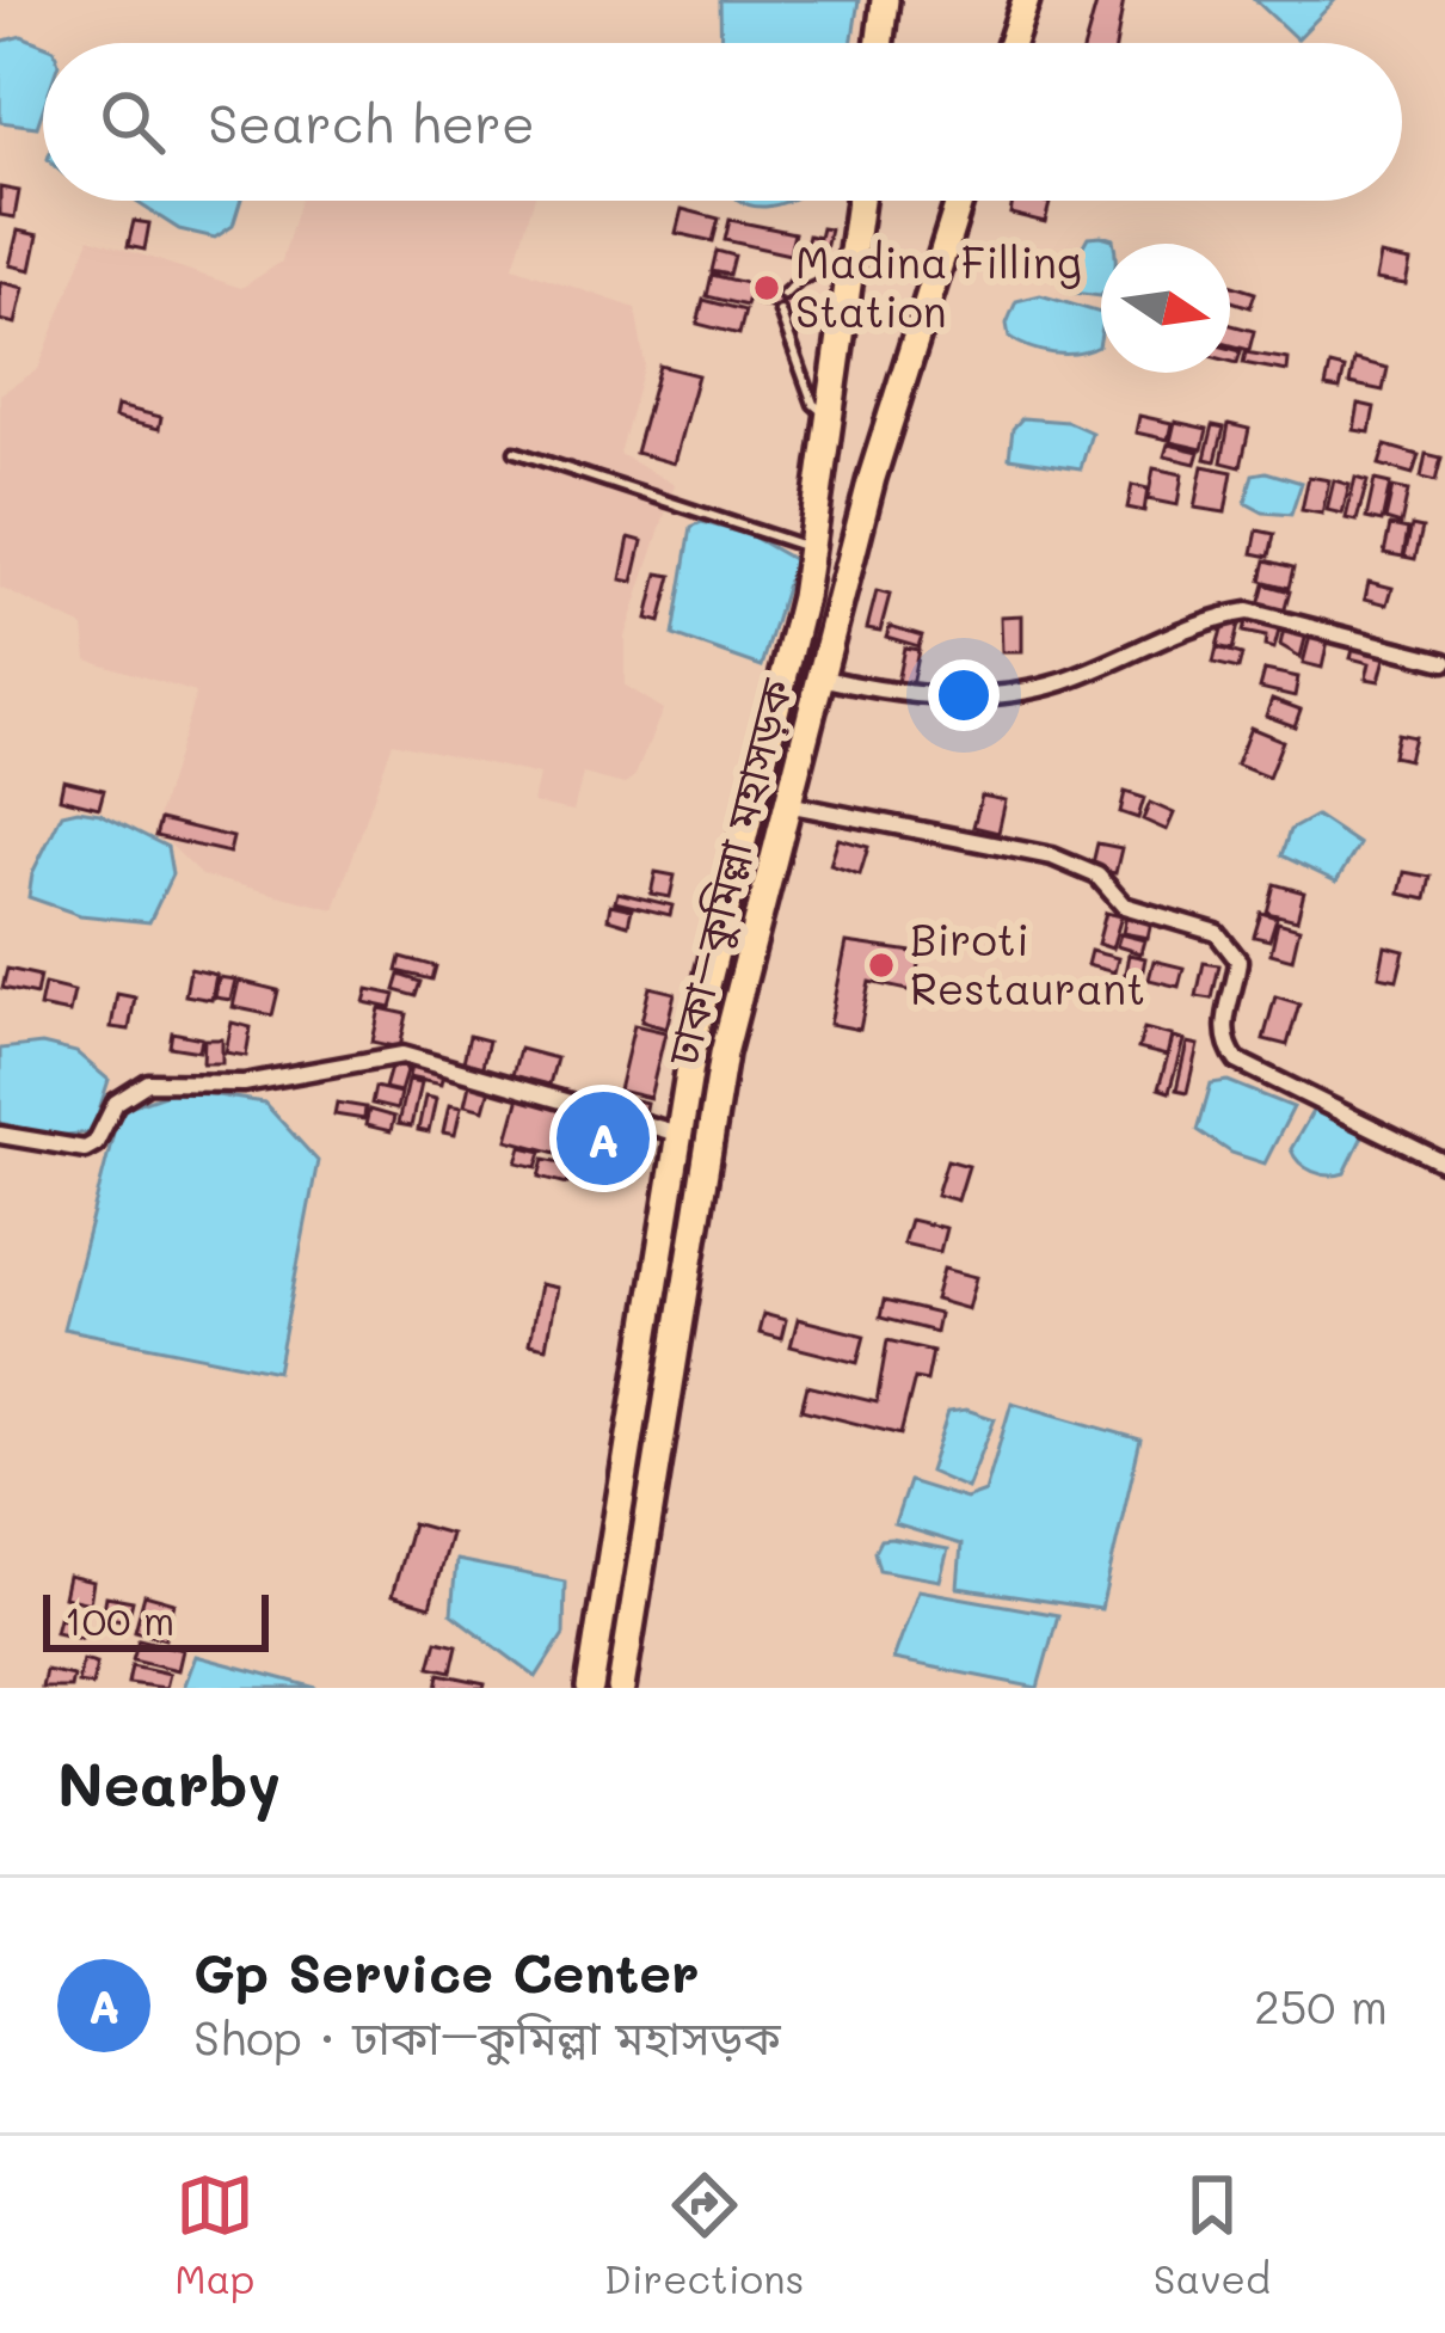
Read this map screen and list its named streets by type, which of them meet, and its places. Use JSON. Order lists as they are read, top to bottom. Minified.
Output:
{"streets":{"highway":["ঢাকা–কুমিল্লা মহাসড়ক"]},"places":["Madina Filling Station","Biroti Restaurant"],"scale_bar":"100 m","north":"right","page":{"search":"Search here","pins":"A","scale":"100 m","heading":"Nearby","list":[{"mark":"A","name":"Gp Service Center","note":"Shop · ঢাকা–কুমিল্লা মহাসড়ক","value":"250 m"}],"nav":["Map","Directions","Saved"]}}
